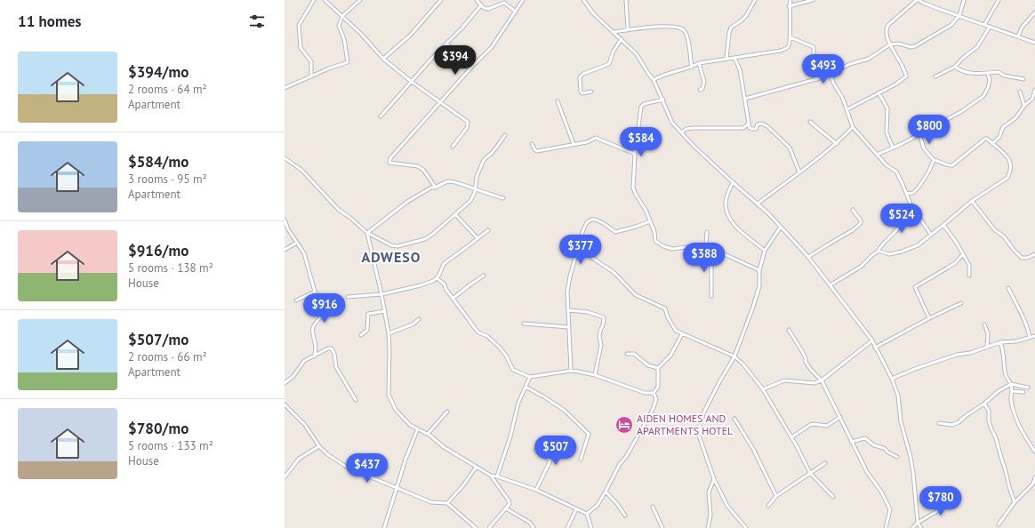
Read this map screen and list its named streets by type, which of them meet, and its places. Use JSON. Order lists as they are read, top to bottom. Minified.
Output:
{"districts":["ADWESO"],"places":{"hotel":["AIDEN HOMES AND APARTMENTS HOTEL"]},"page":{"heading":"11 homes","list":[{"name":"$394/mo","note":"2 rooms · 64 m² · Apartment"},{"name":"$584/mo","note":"3 rooms · 95 m² · Apartment"},{"name":"$916/mo","note":"5 rooms · 138 m² · House"},{"name":"$507/mo","note":"2 rooms · 66 m² · Apartment"},{"name":"$780/mo","note":"5 rooms · 133 m² · House"}],"price":["$394","$493","$800","$584","$524","$377","$388","$916","$507","$437","$780"]}}
